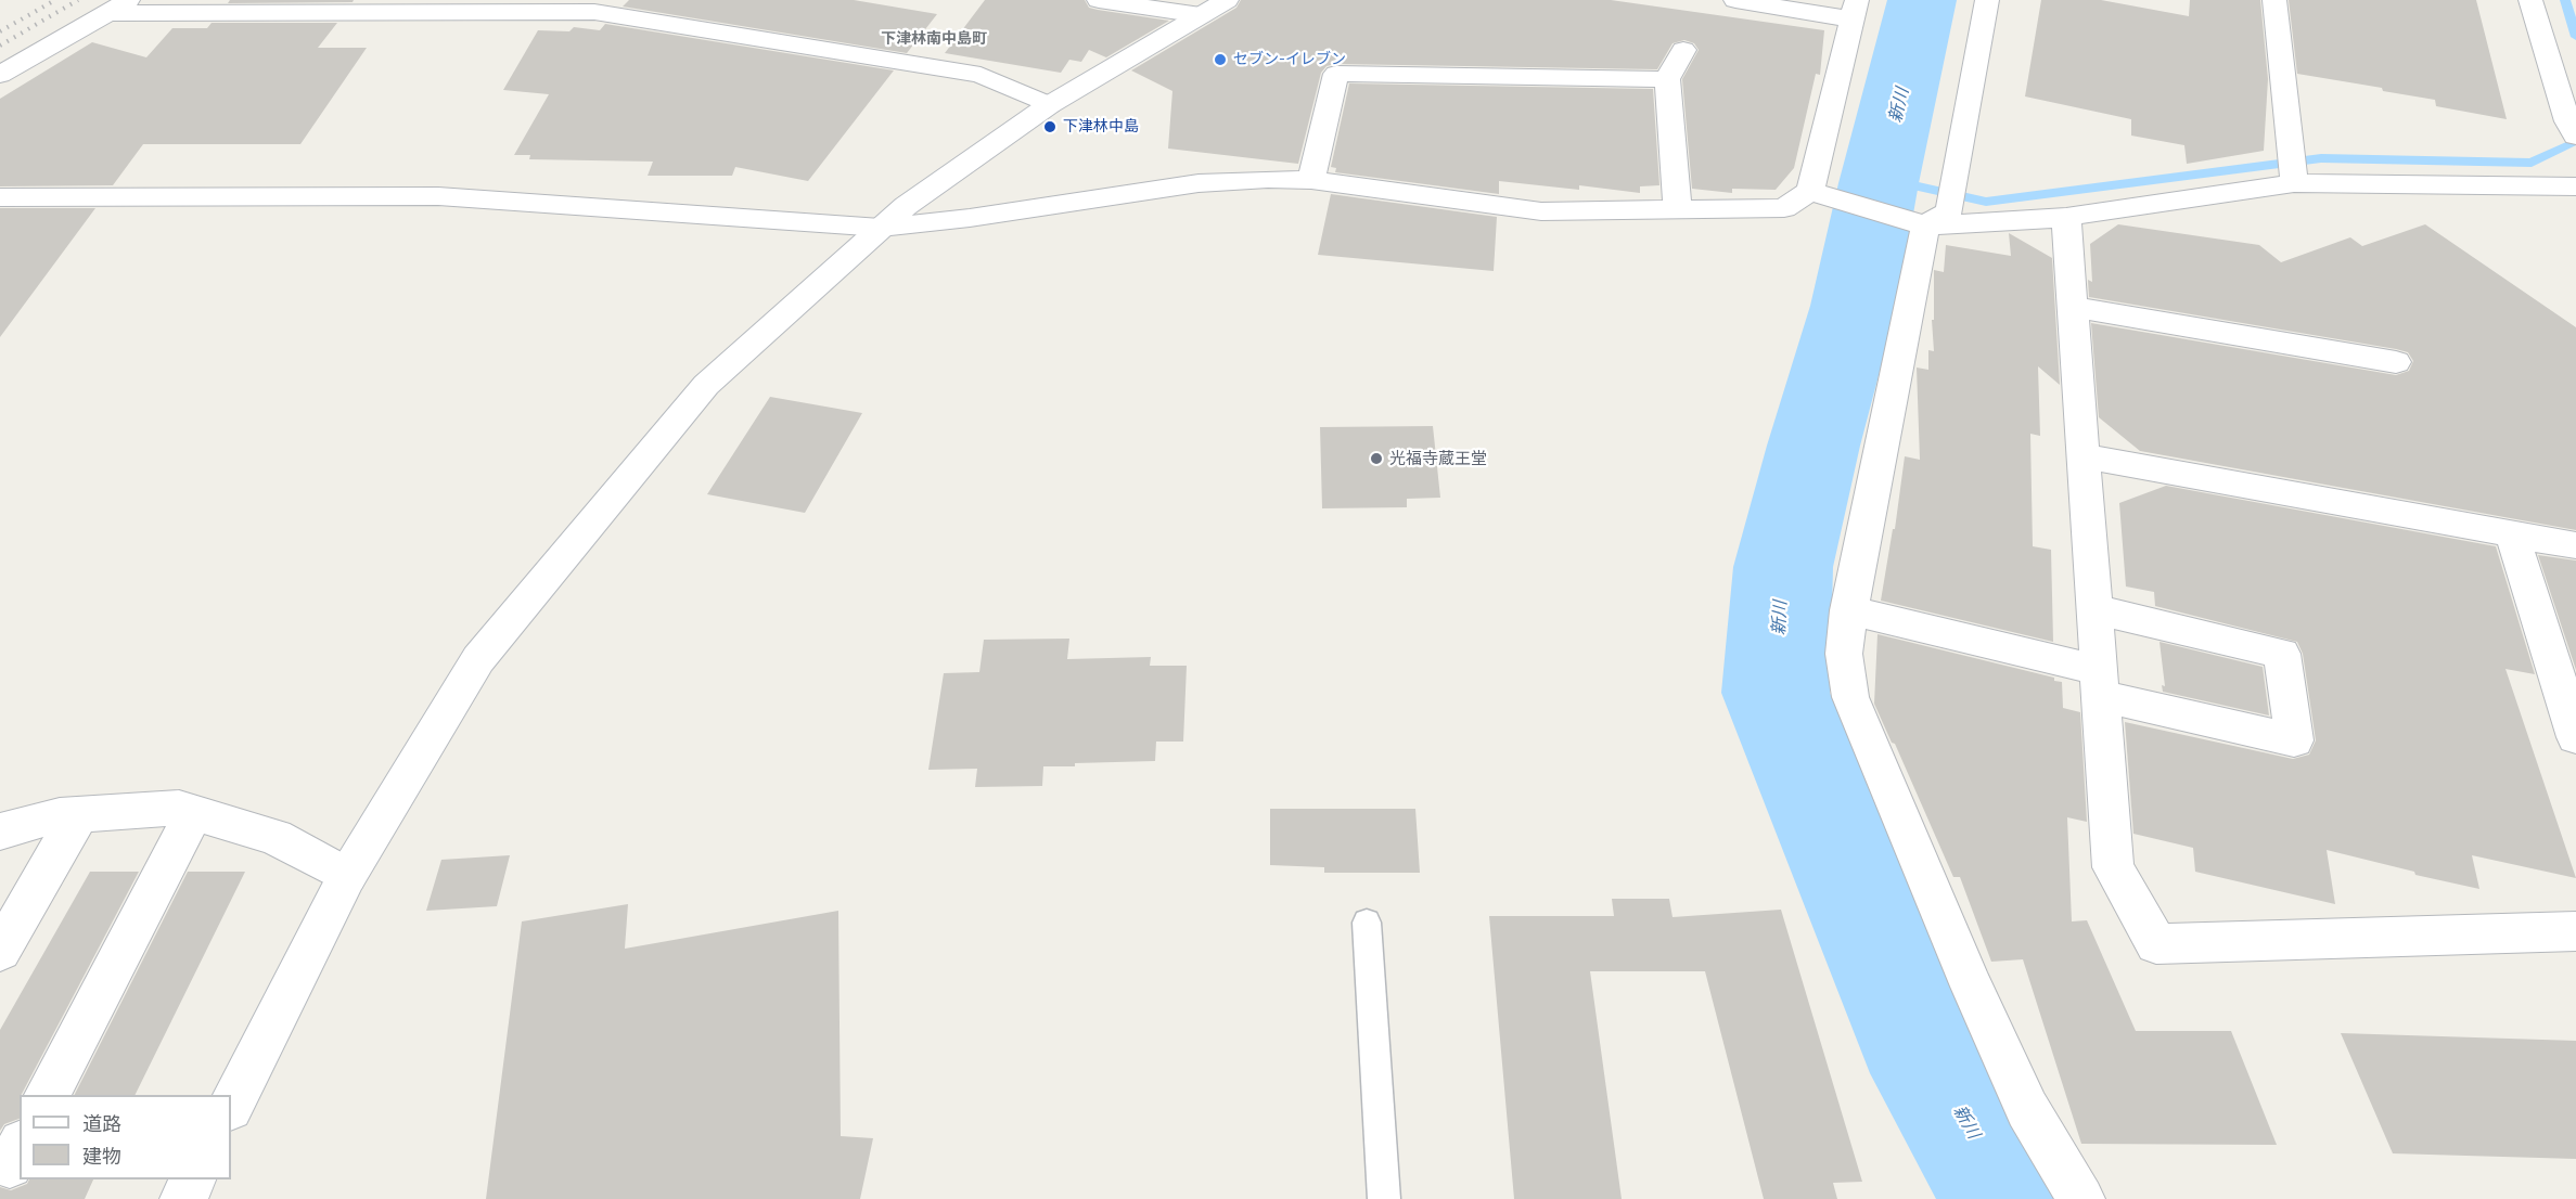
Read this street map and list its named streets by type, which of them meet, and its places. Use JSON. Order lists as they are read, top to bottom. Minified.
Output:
{"districts":["下津林南中島町"],"water":["新川"],"places":["セブン-イレブン","下津林中島","光福寺蔵王堂"],"legend":["道路","建物"]}
